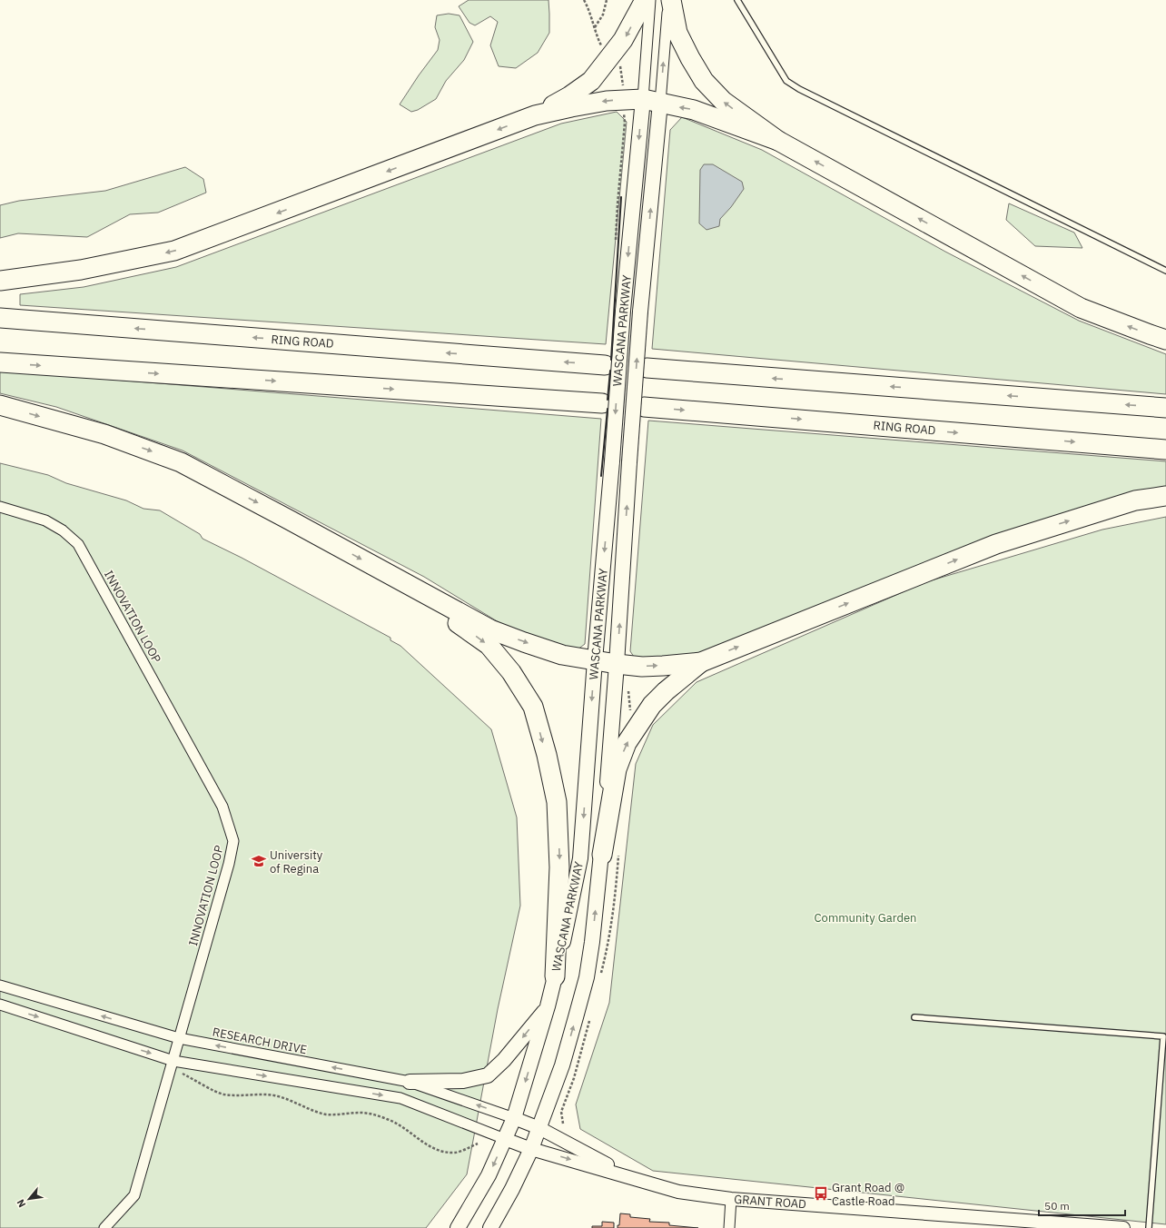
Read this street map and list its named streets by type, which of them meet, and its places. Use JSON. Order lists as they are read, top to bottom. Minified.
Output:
{"streets":{"highway":["RING ROAD"],"main road":["WASCANA PARKWAY"],"street":["INNOVATION LOOP","RESEARCH DRIVE","GRANT ROAD"]},"crossings":[["WASCANA PARKWAY","RESEARCH DRIVE"],["WASCANA PARKWAY","GRANT ROAD"],["INNOVATION LOOP","RESEARCH DRIVE"],["RESEARCH DRIVE","GRANT ROAD"]],"parks":["Community Garden"],"places":{"school or university":["University of Regina"],"bus stop":["Grant Road @ Castle Road"]},"scale_bar":"50 m","north":"bottom left"}
